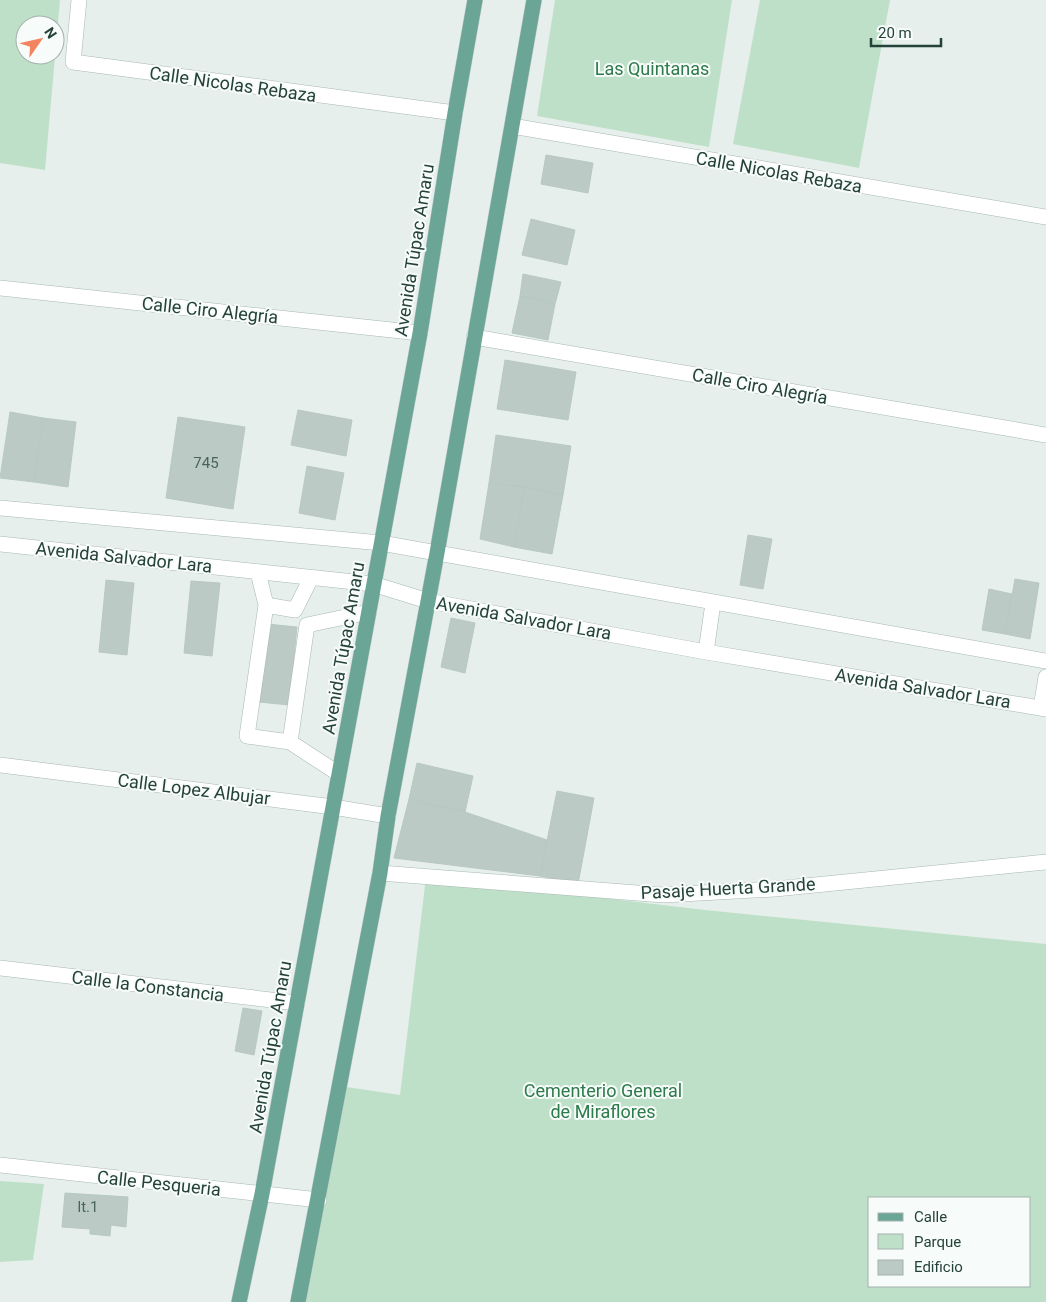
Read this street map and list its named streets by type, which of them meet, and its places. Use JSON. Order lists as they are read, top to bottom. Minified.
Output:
{"streets":{"main road":["Avenida Túpac Amaru"],"street":["Calle Nicolas Rebaza","Calle Ciro Alegría","Avenida Salvador Lara","Calle Lopez Albujar","Pasaje Huerta Grande","Calle la Constancia","Calle Pesqueria"]},"crossings":[["Calle Nicolas Rebaza","Avenida Túpac Amaru"],["Avenida Túpac Amaru","Calle Ciro Alegría"],["Avenida Túpac Amaru","Avenida Salvador Lara"],["Avenida Túpac Amaru","Calle Lopez Albujar"],["Avenida Túpac Amaru","Calle la Constancia"],["Avenida Túpac Amaru","Calle Pesqueria"]],"parks":["Las Quintanas","Cementerio General de Miraflores"],"house_numbers":["745","lt.1"],"legend":["Calle","Parque","Edificio"],"scale_bar":"20 m","north":"top right"}
